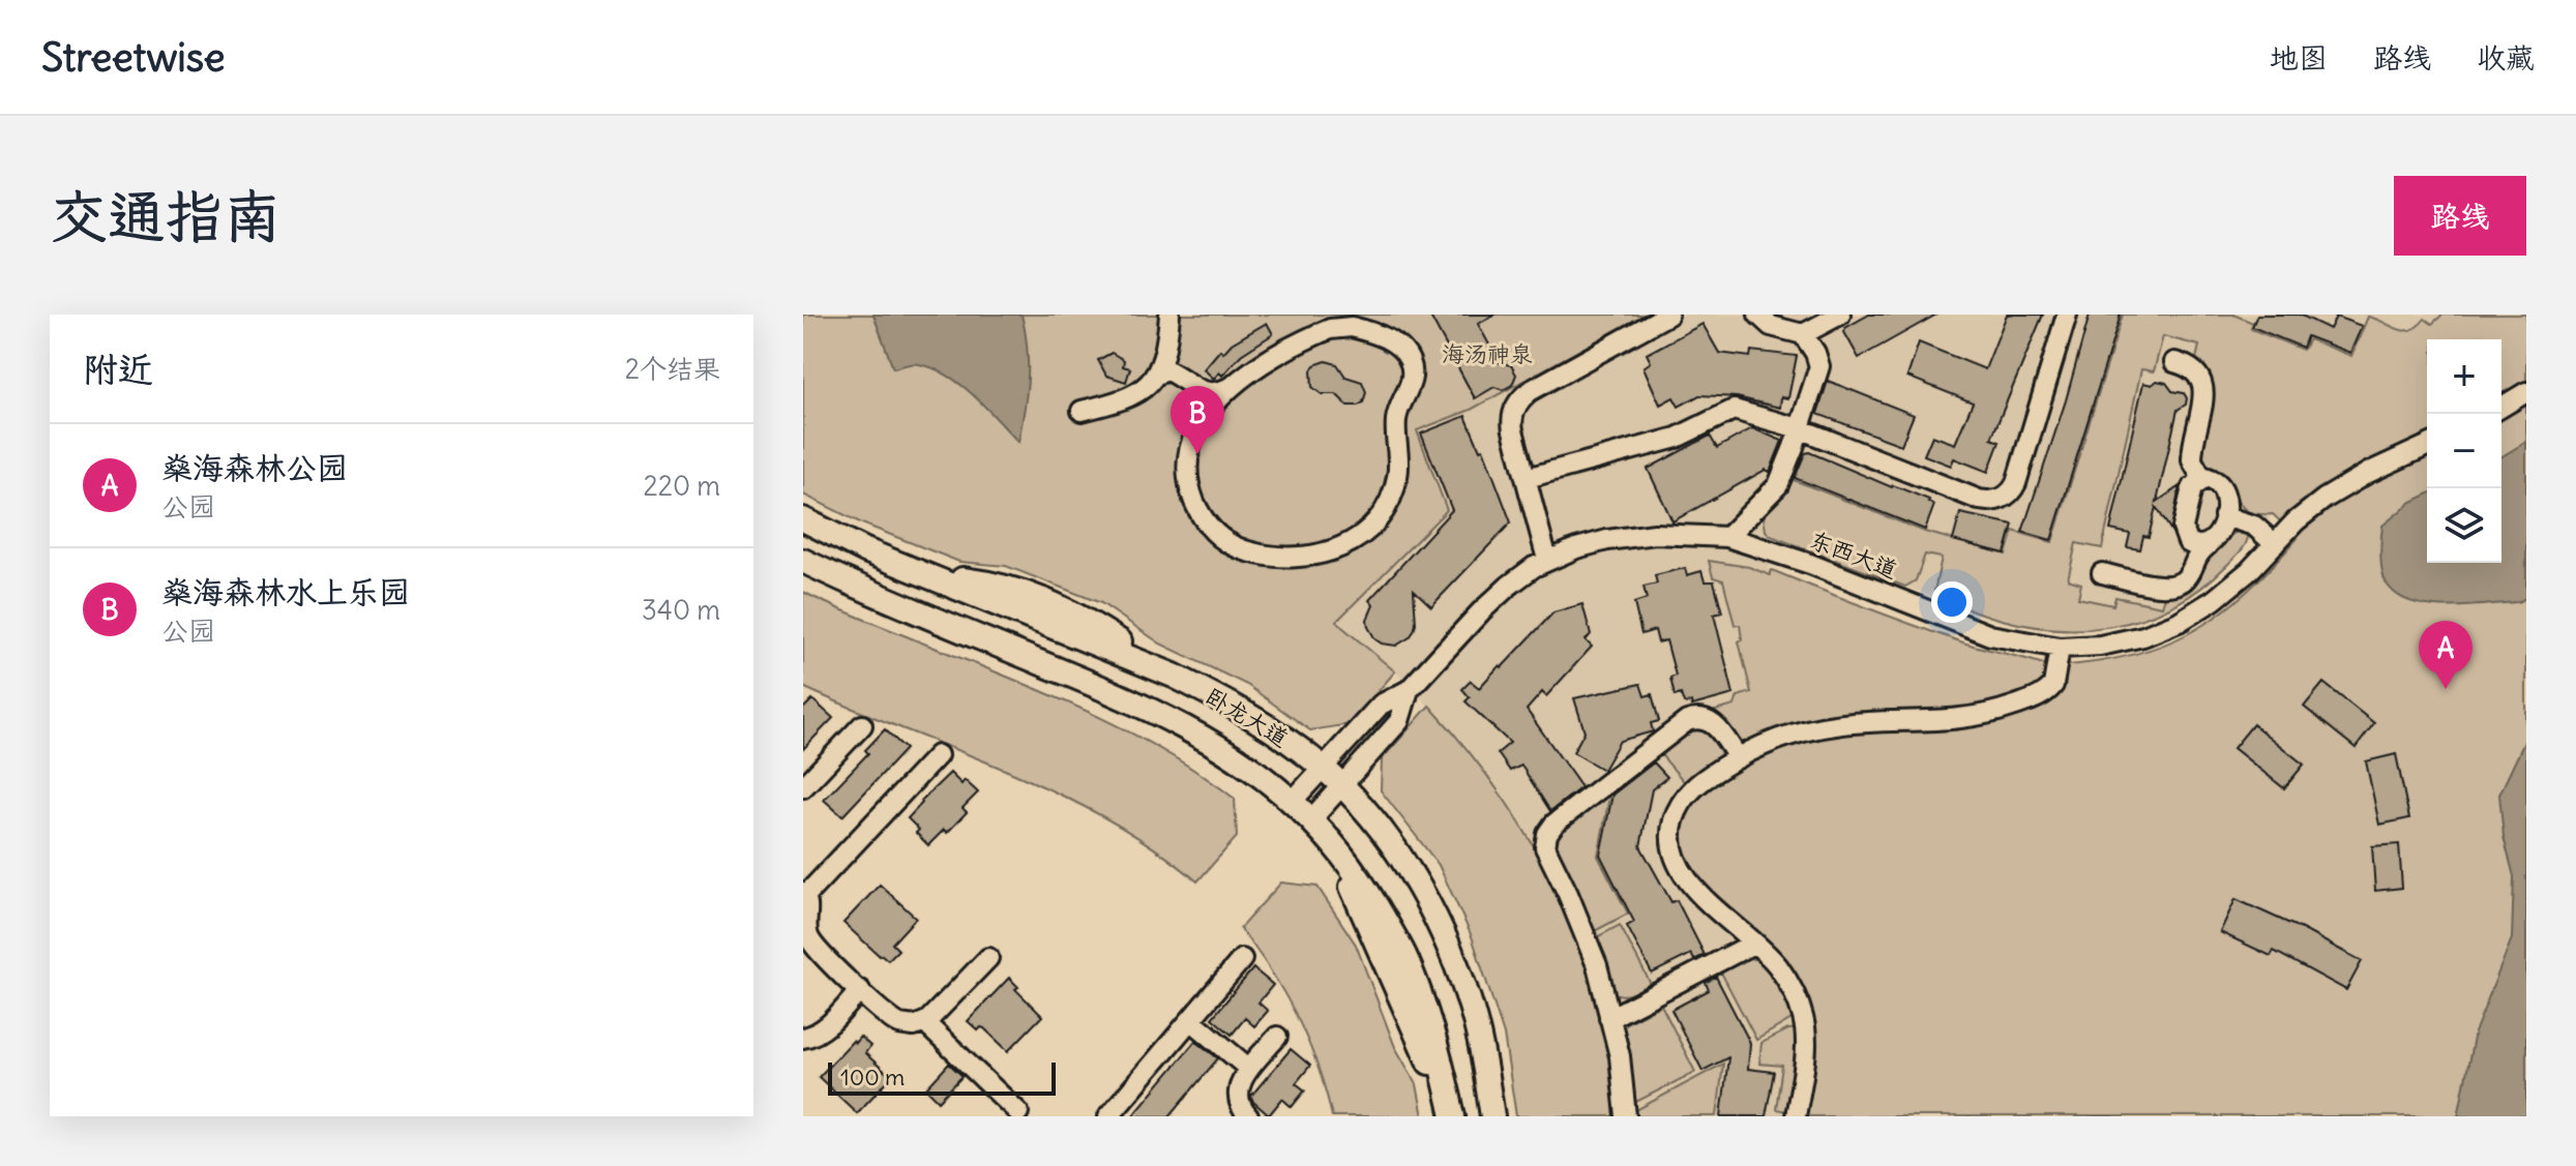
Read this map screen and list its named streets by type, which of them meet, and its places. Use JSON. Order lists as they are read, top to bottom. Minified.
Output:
{"streets":{"main road":["卧龙大道"],"street":["东西大道"]},"crossings":[["东西大道","卧龙大道"]],"parks":["海汤神泉"],"scale_bar":"100 m","page":{"header":"Streetwise","nav":["地图","路线","收藏"],"buttons":"路线","title":"交通指南","heading":["附近","2个结果"],"map_buttons":["+","−"],"pins":["B","A"],"list":[{"mark":"A","name":"燊海森林公园","note":"公园","value":"220 m"},{"mark":"B","name":"燊海森林水上乐园","note":"公园","value":"340 m"}],"scale":"100 m"}}
